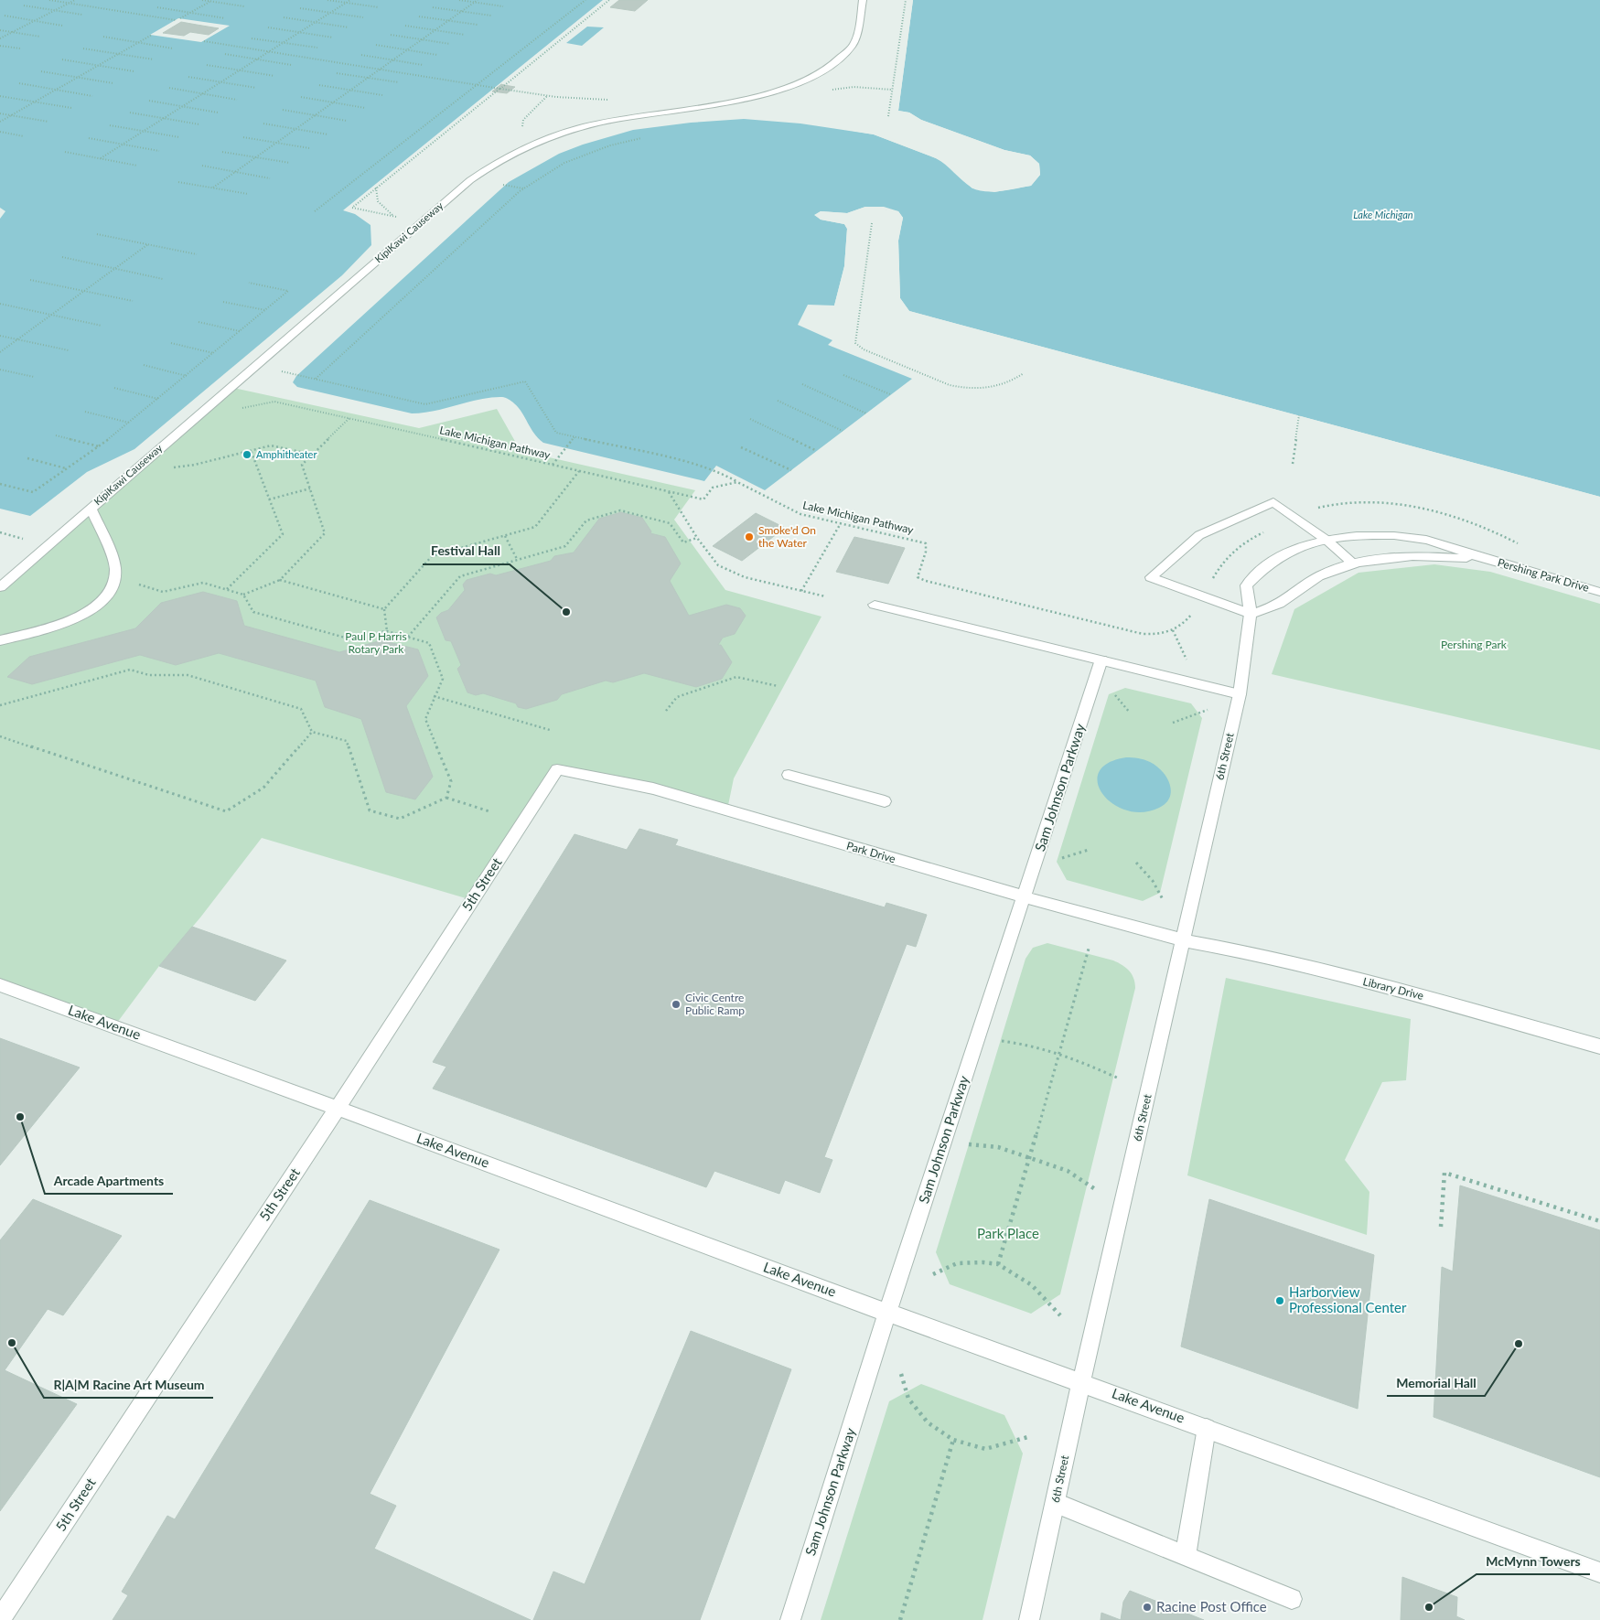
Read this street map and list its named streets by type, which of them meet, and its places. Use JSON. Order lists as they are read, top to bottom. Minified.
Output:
{"streets":{"street":["KipiKawi Causeway","Pershing Park Drive","6th Street","Sam Johnson Parkway","Park Drive","5th Street","Library Drive","Lake Avenue"],"path":["Lake Michigan Pathway"]},"crossings":[["Pershing Park Drive","6th Street"],["6th Street","Park Drive"],["6th Street","Library Drive"],["6th Street","Lake Avenue"],["Sam Johnson Parkway","Park Drive"],["Sam Johnson Parkway","Lake Avenue"],["Park Drive","5th Street"],["Park Drive","Library Drive"],["5th Street","Lake Avenue"]],"water":["Lake Michigan"],"parks":["Paul P Harris Rotary Park","Pershing Park","Park Place"],"places":["Amphitheater","Smoke'd On the Water","Festival Hall","Civic Centre Public Ramp","Arcade Apartments","Harborview Professional Center","R|A|M Racine Art Museum","Memorial Hall","Racine Post Office","McMynn Towers"]}
